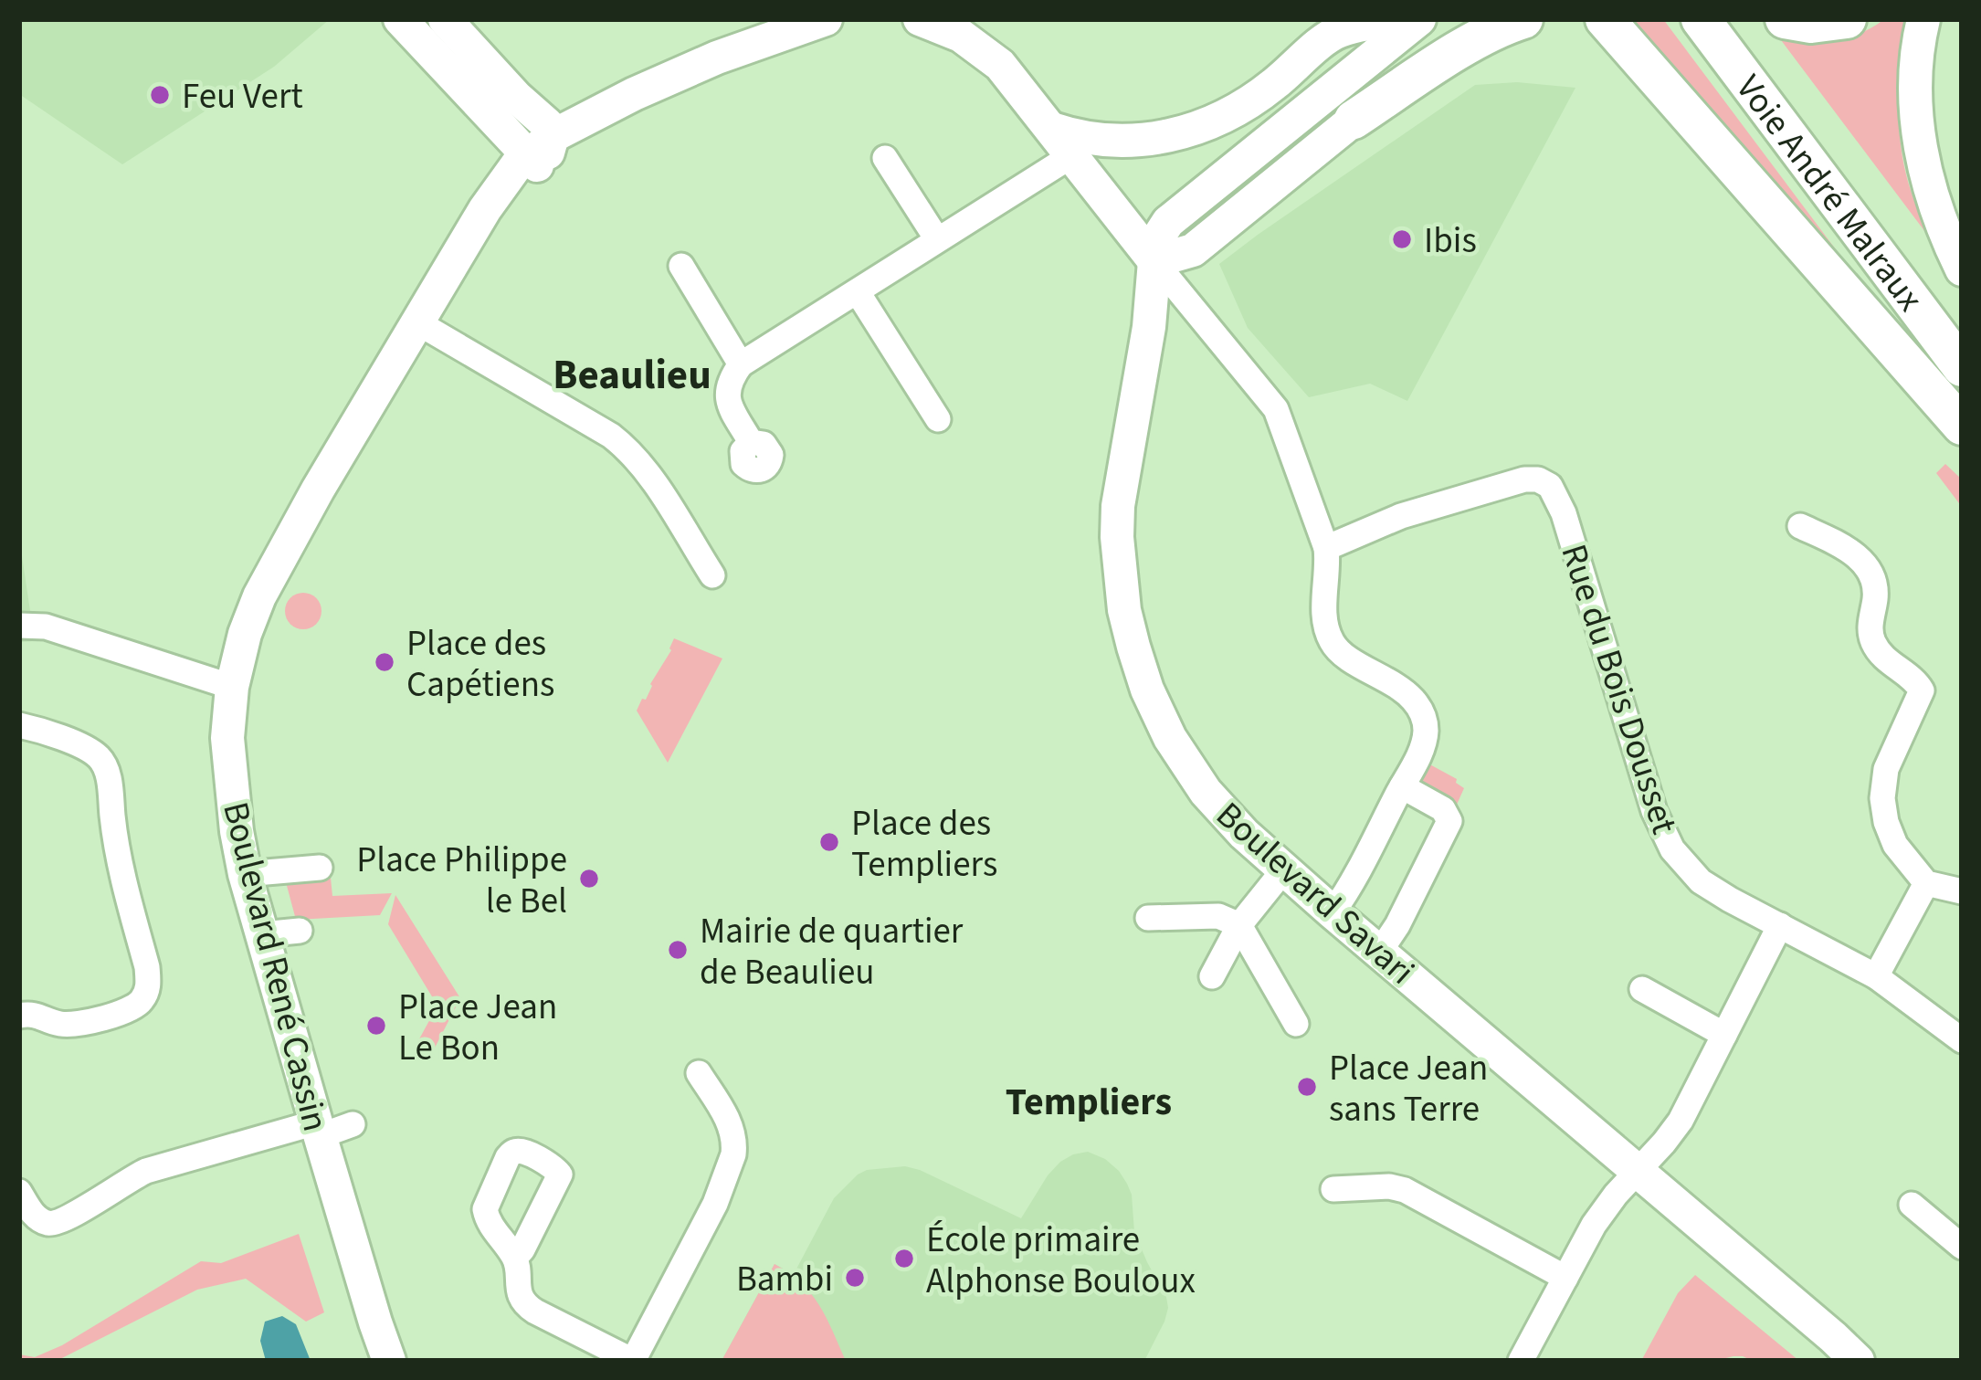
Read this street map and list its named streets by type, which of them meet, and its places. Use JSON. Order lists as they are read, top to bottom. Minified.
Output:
{"streets":{"main road":["Voie André Malraux"],"street":["Rue du Bois Dousset","Boulevard Savari","Boulevard René Cassin"]},"districts":["Beaulieu","Templiers"],"places":["Feu Vert","Ibis","Place des Capétiens","Place des Templiers","Place Philippe le Bel","Mairie de quartier de Beaulieu","Place Jean Le Bon","Place Jean sans Terre","École primaire Alphonse Bouloux","Bambi"]}
